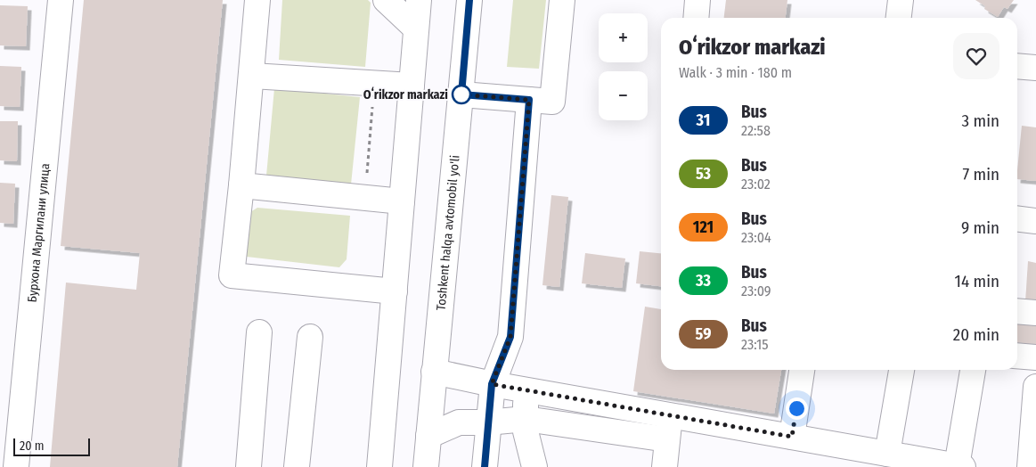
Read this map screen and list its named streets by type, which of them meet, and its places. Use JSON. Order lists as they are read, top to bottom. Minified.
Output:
{"streets":{"main road":["Бурхона Маргилани улица","Toshkent halqa avtomobil yo'li"]},"places":["Oʻrikzor markazi"],"lines":["bus line 31"],"scale_bar":"20 m","page":{"map_buttons":["+","−"],"heading":["Oʻrikzor markazi","Walk · 3 min · 180 m"],"list":[{"mark":"31","name":"Bus","note":"22:58","value":"3 min"},{"mark":"53","name":"Bus","note":"23:02","value":"7 min"},{"mark":"121","name":"Bus","note":"23:04","value":"9 min"},{"mark":"33","name":"Bus","note":"23:09","value":"14 min"},{"mark":"59","name":"Bus","note":"23:15","value":"20 min"}],"scale":"20 m"}}
